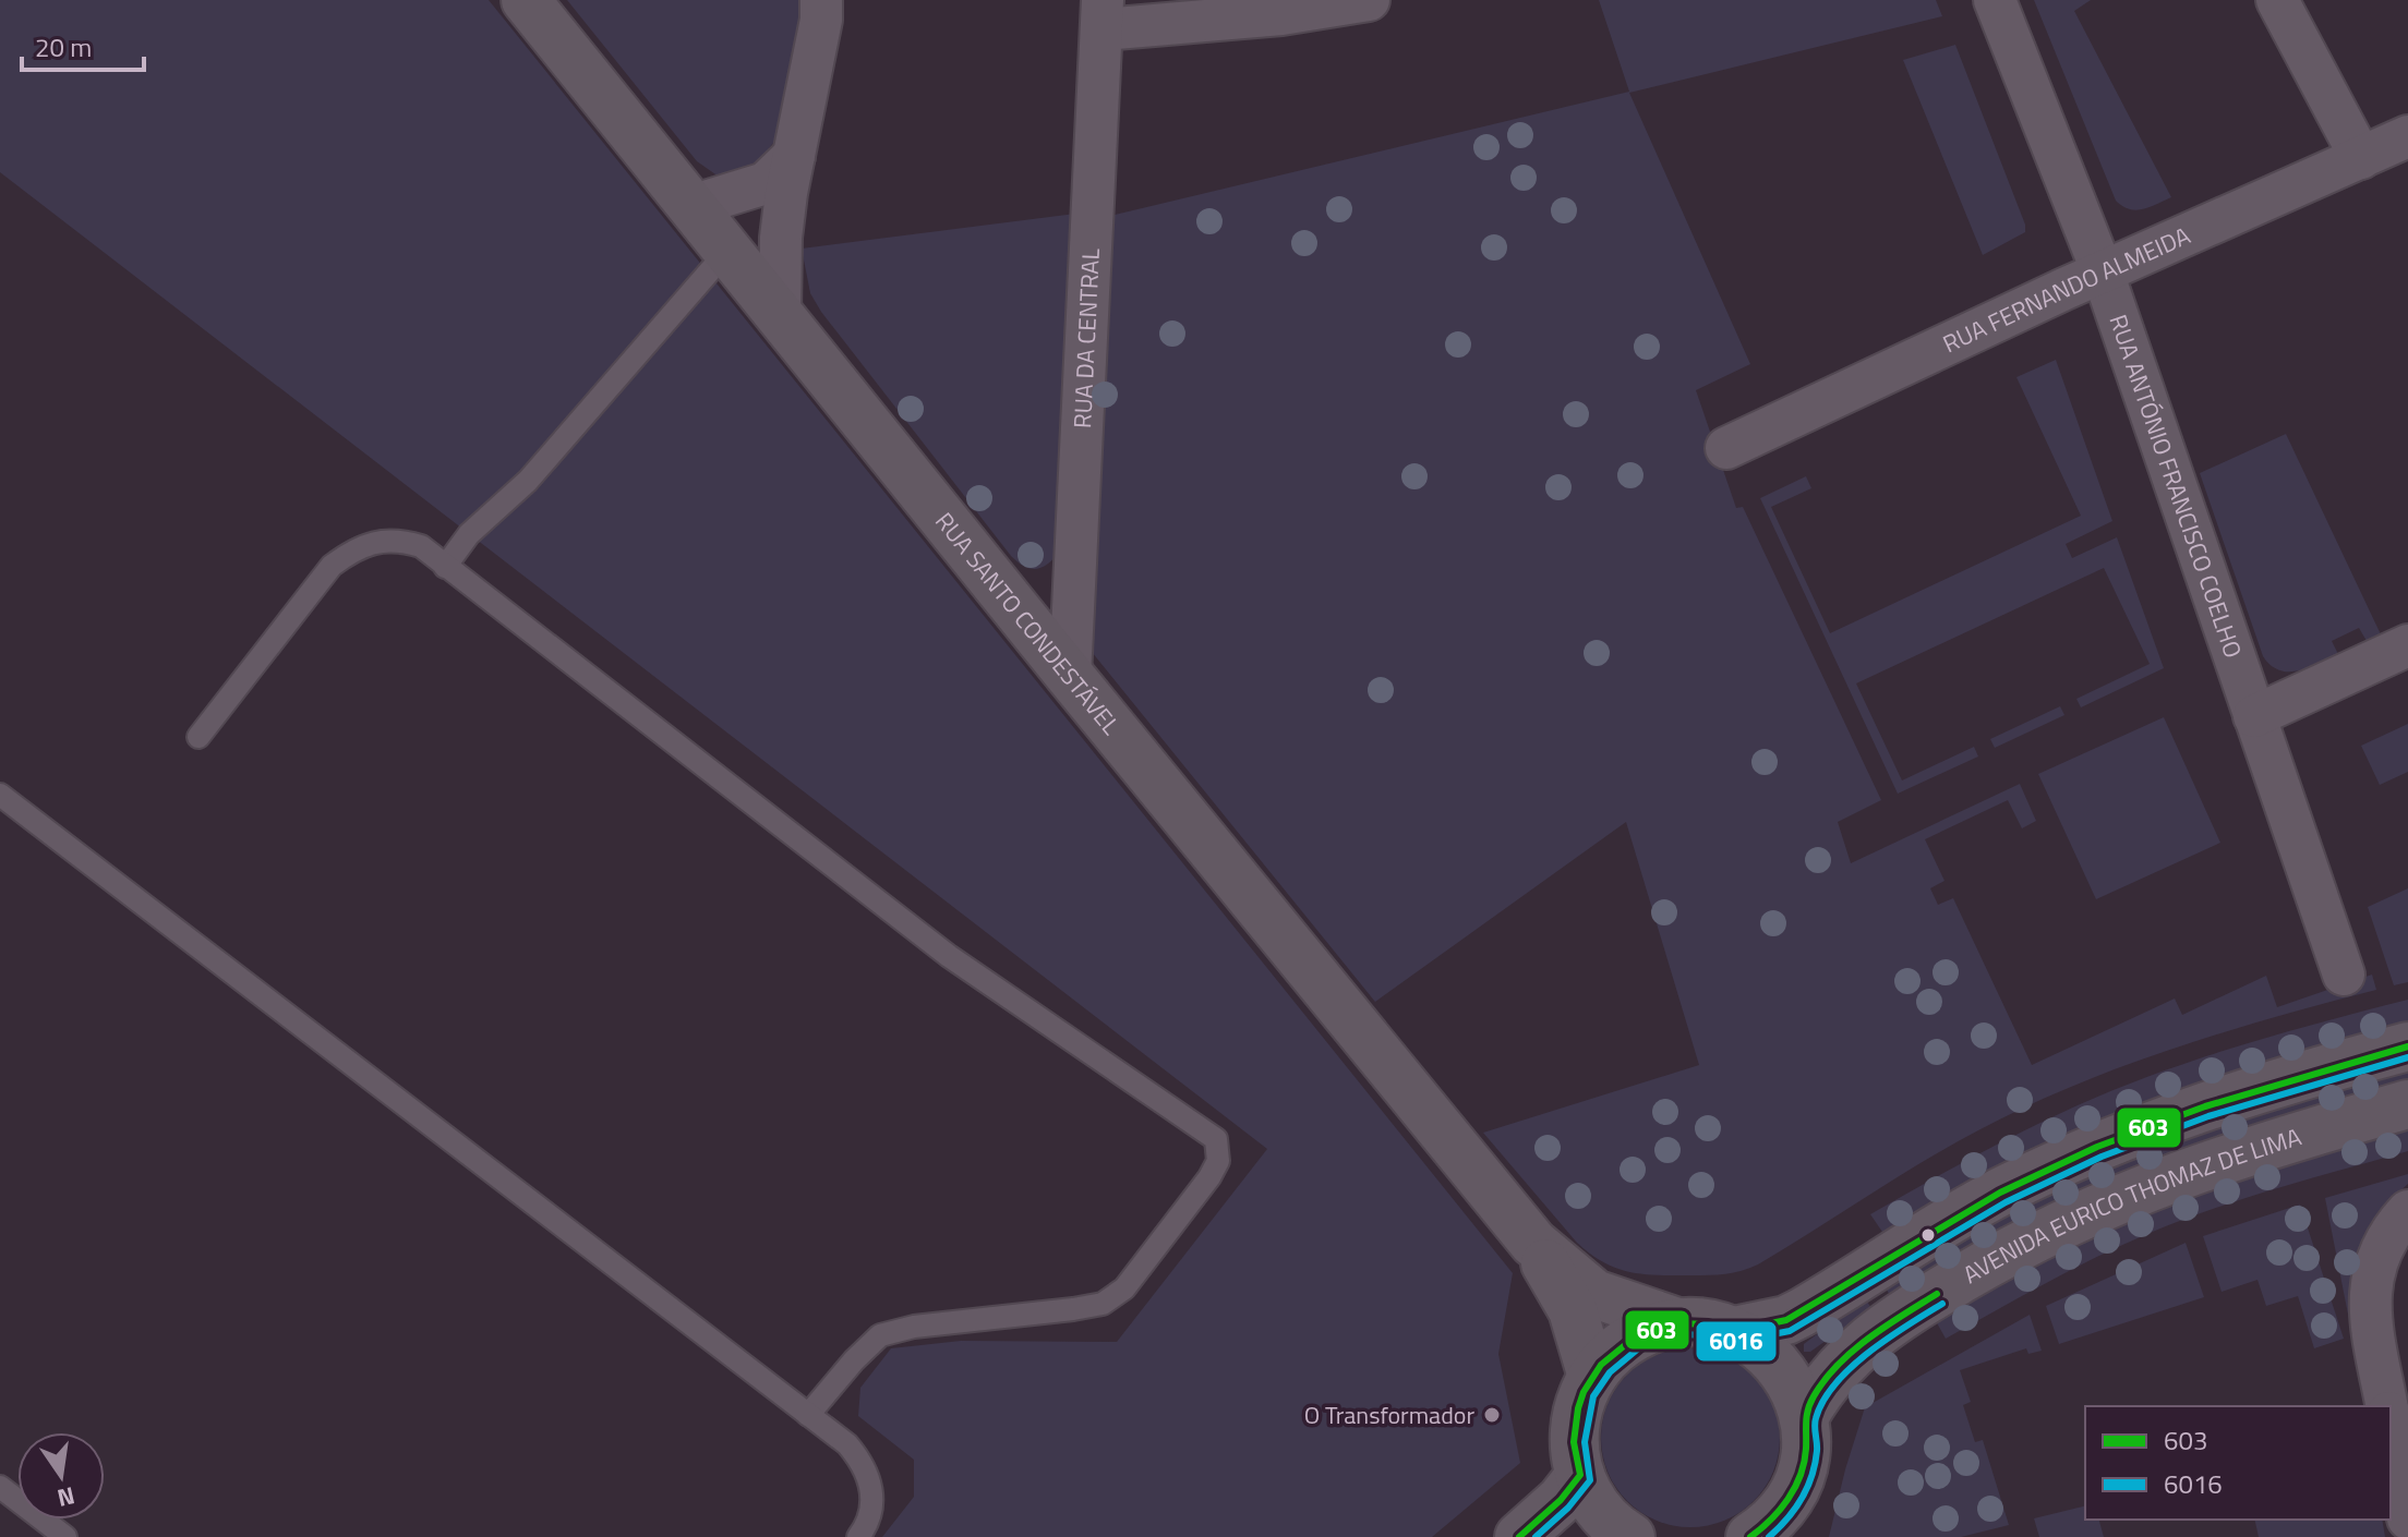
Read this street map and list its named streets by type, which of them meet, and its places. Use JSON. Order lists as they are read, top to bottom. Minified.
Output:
{"streets":{"main road":["RUA SANTO CONDESTÁVEL","AVENIDA EURICO THOMAZ DE LIMA"],"street":["RUA FERNANDO ALMEIDA","RUA DA CENTRAL","RUA ANTÓNIO FRANCISCO COELHO"]},"crossings":[["RUA FERNANDO ALMEIDA","RUA ANTÓNIO FRANCISCO COELHO"],["RUA DA CENTRAL","RUA SANTO CONDESTÁVEL"]],"places":["O Transformador"],"lines":["transit line 603","transit line 6016"],"legend":["603","6016"],"scale_bar":"20 m","north":"bottom"}
